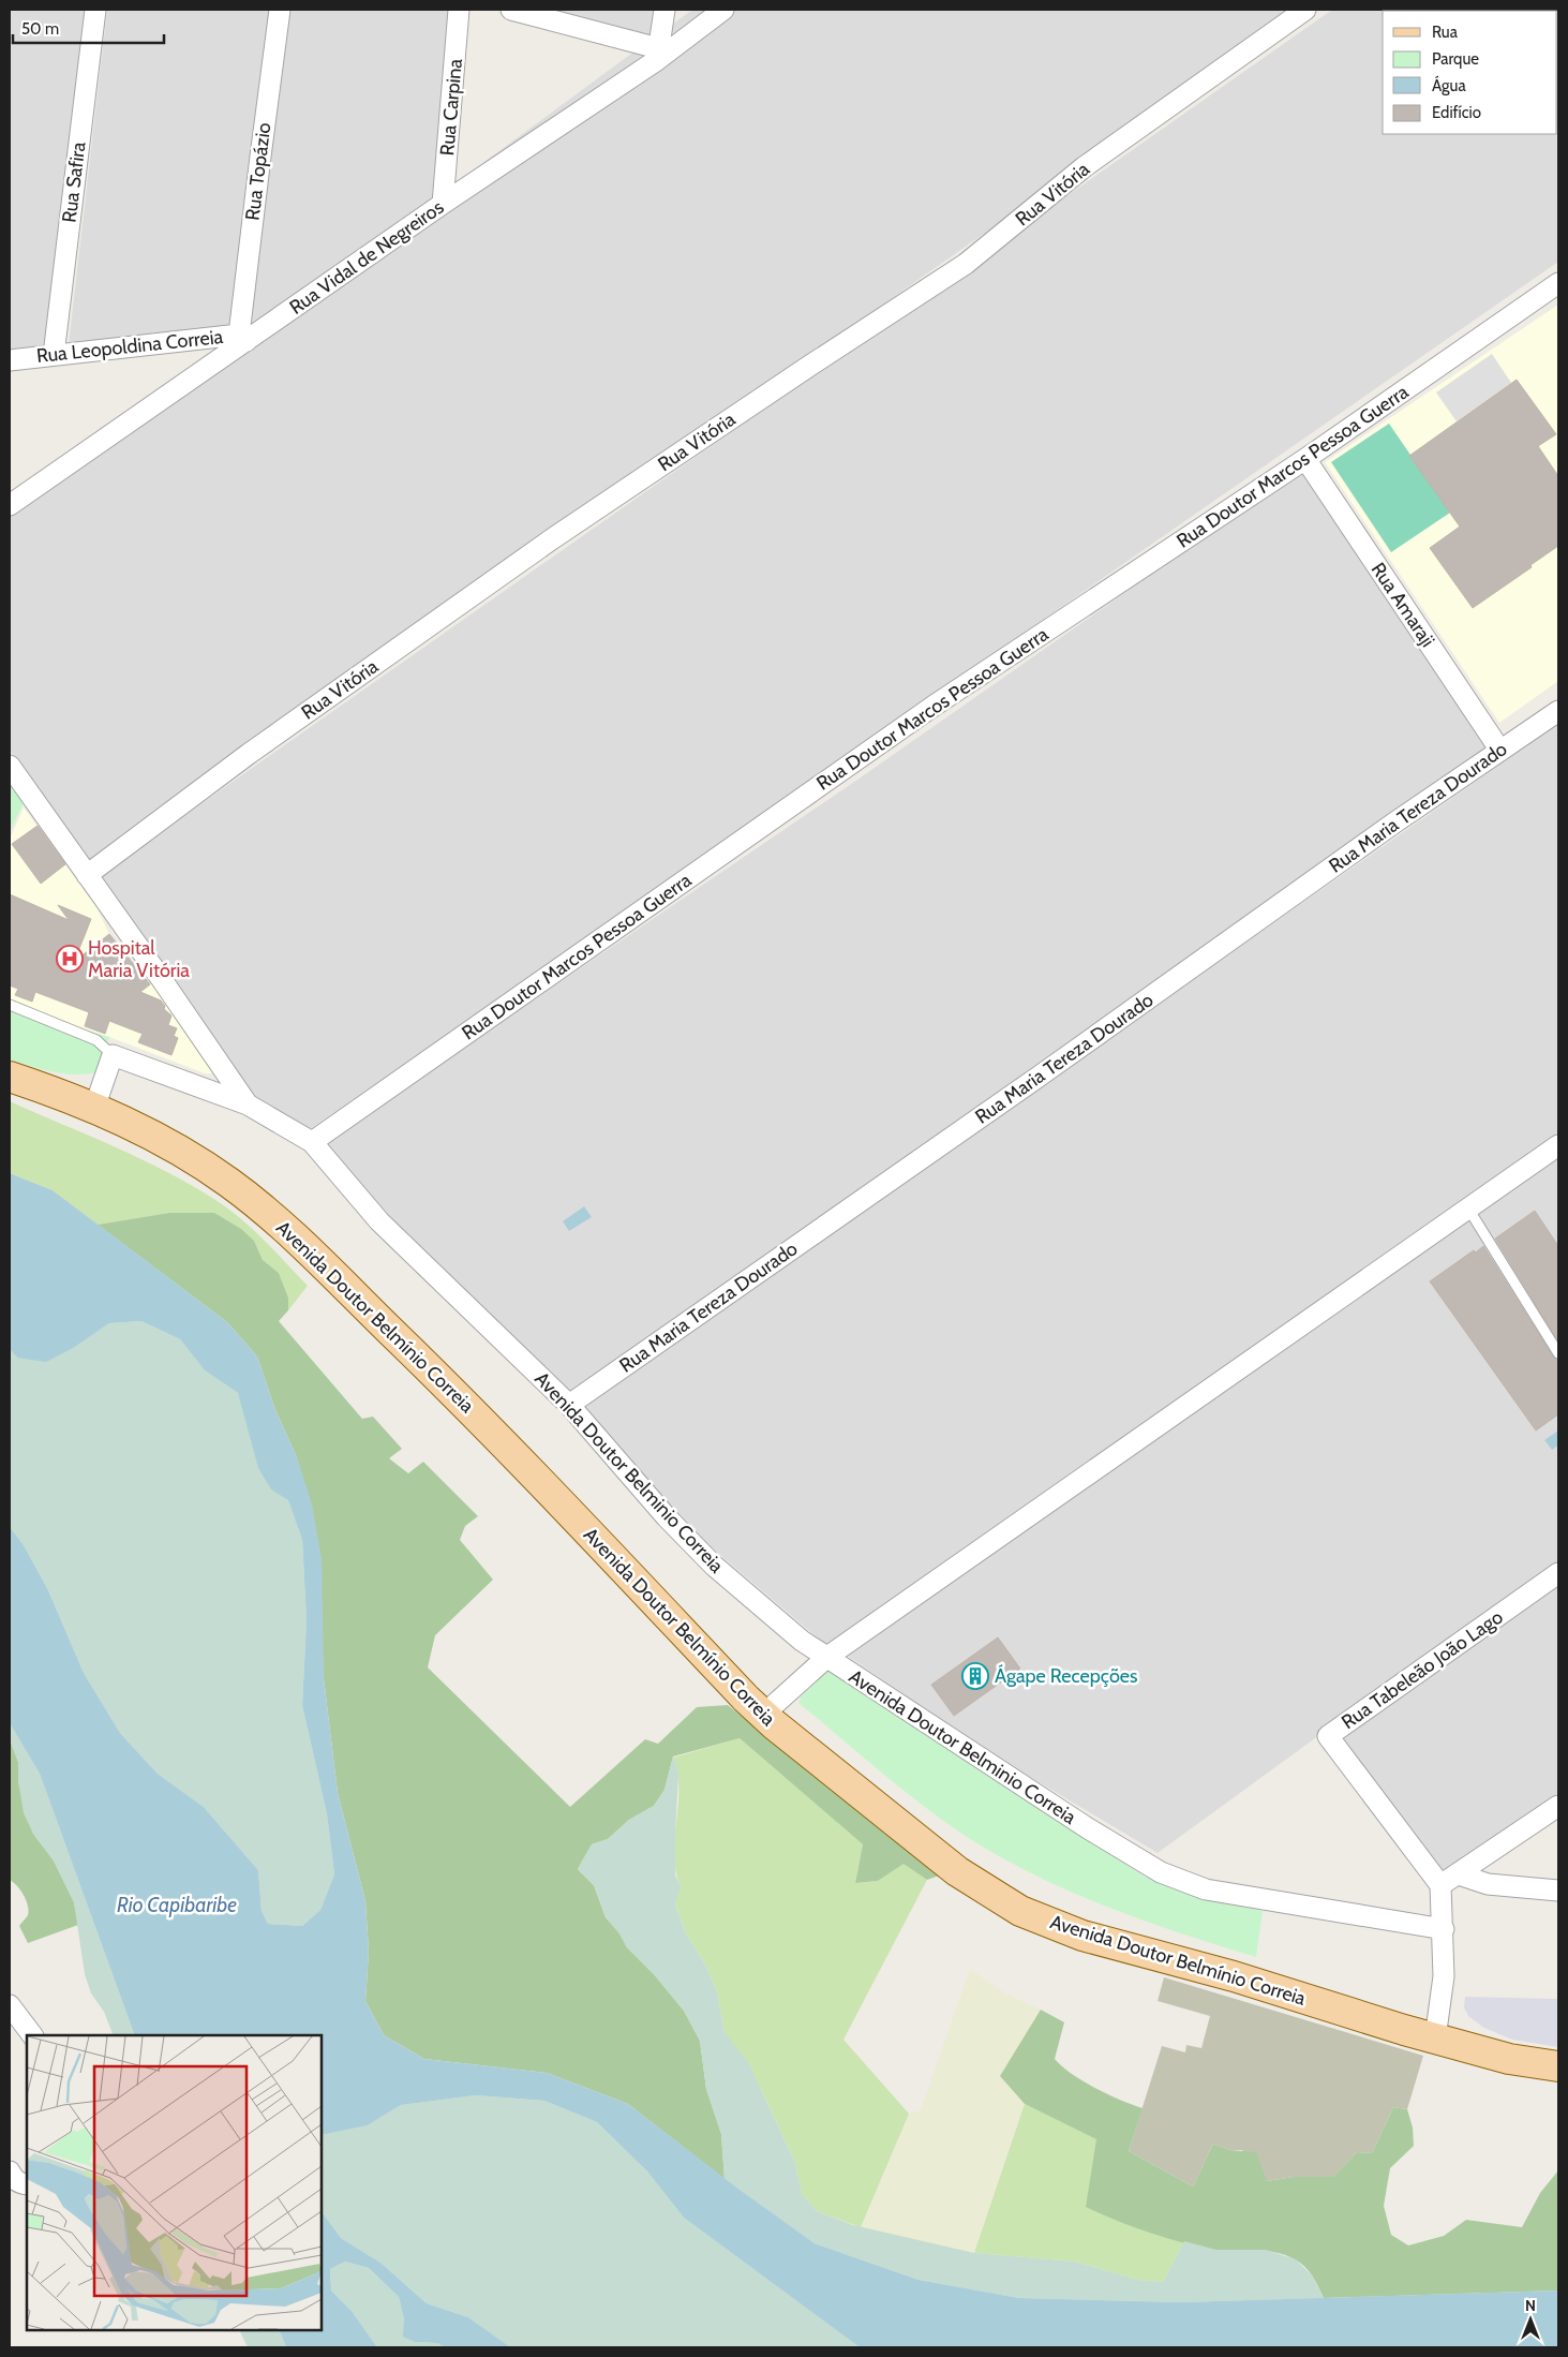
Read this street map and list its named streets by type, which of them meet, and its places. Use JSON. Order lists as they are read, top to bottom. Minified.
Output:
{"streets":{"main road":["Avenida Doutor Belmínio Correia"],"street":["Rua Carpina","Rua Topázio","Rua Safira","Rua Vitória","Rua Vidal de Negreiros","Rua Leopoldina Correia","Rua Doutor Marcos Pessoa Guerra","Rua Amaraji","Rua Maria Tereza Dourado","Avenida Doutor Belminio Correia","Rua Tabeleão João Lago"]},"crossings":[["Rua Carpina","Rua Vidal de Negreiros"],["Rua Topázio","Rua Vidal de Negreiros"],["Rua Topázio","Rua Leopoldina Correia"],["Rua Safira","Rua Leopoldina Correia"],["Rua Vidal de Negreiros","Rua Leopoldina Correia"],["Rua Doutor Marcos Pessoa Guerra","Rua Amaraji"],["Rua Doutor Marcos Pessoa Guerra","Avenida Doutor Belminio Correia"],["Rua Amaraji","Rua Maria Tereza Dourado"],["Rua Maria Tereza Dourado","Avenida Doutor Belminio Correia"]],"water":["Rio Capibaribe"],"places":{"hospital":["Hospital Maria Vitória"],"building":["Ágape Recepções"]},"legend":["Rua","Parque","Água","Edifício"],"scale_bar":"50 m","north":"top"}
